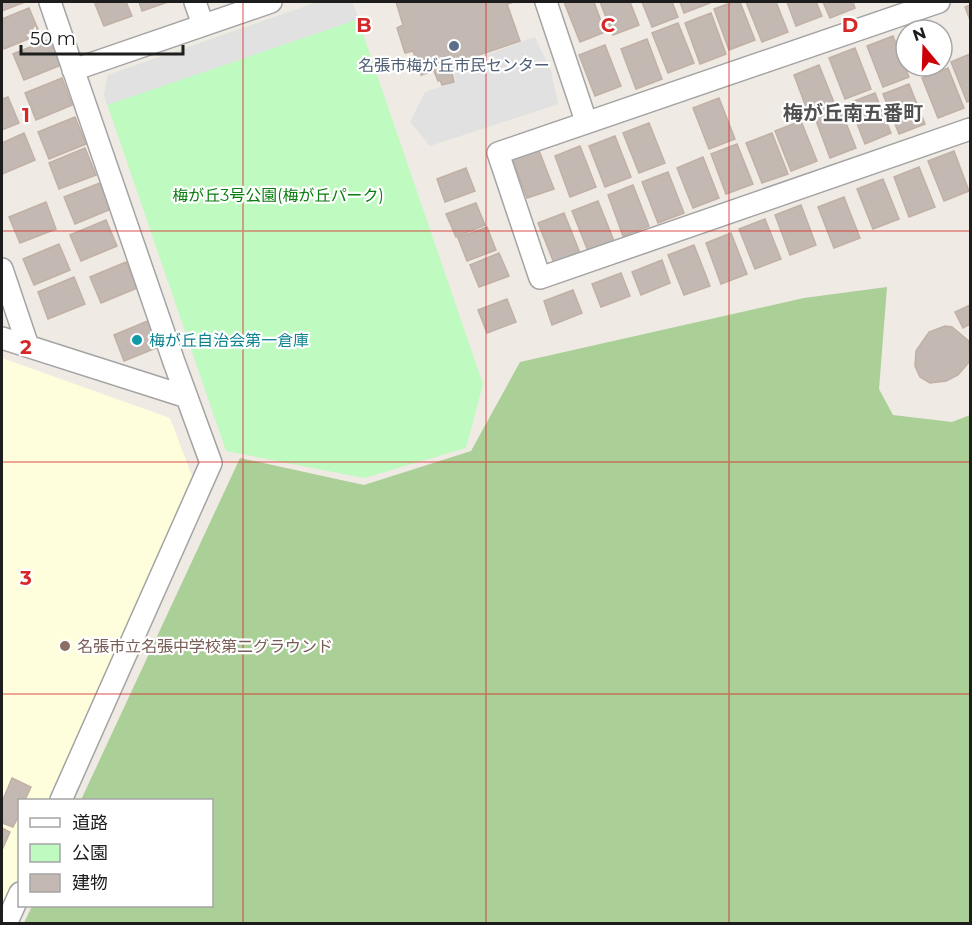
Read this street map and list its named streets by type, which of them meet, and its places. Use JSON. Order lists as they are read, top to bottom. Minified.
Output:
{"districts":["梅が丘南五番町"],"parks":["梅が丘3号公園(梅が丘パーク)"],"places":["名張市梅が丘市民センター","梅が丘自治会第一倉庫","名張市立名張中学校第二グラウンド"],"legend":["道路","公園","建物"],"scale_bar":"50 m","north":"top","grid":{"columns":["B","C","D"],"rows":["1","2","3"]}}
